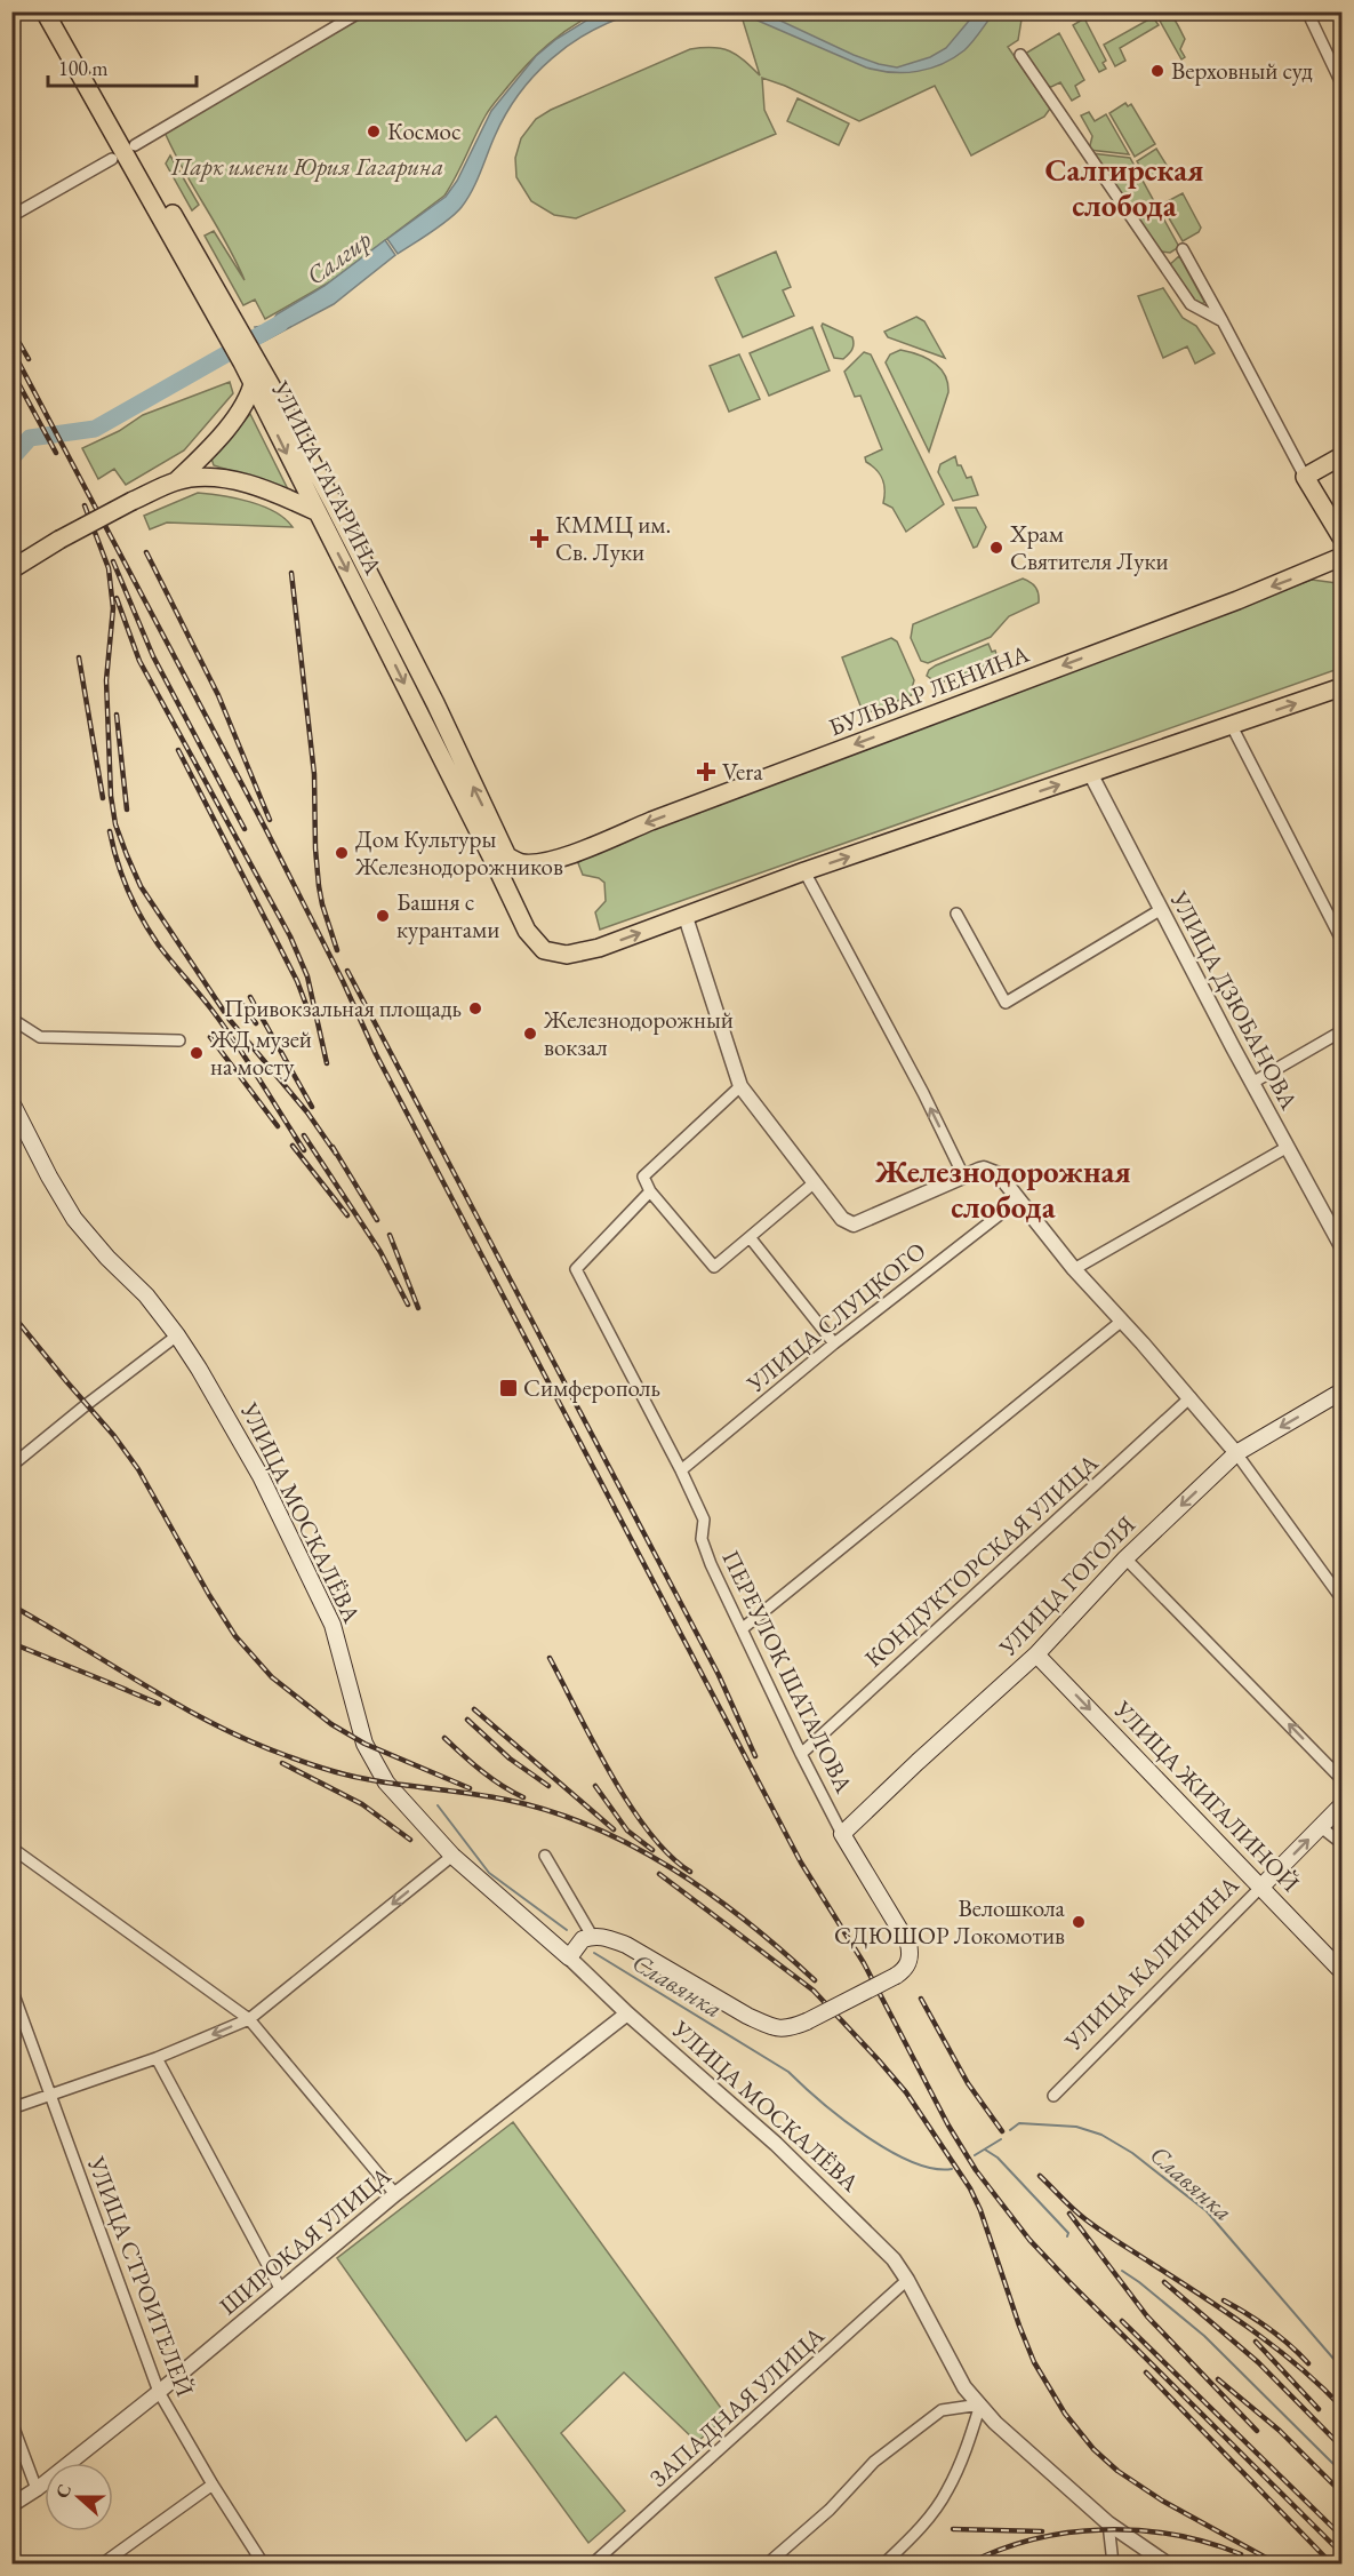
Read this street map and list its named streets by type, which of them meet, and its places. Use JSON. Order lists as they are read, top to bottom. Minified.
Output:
{"streets":{"main road":["УЛИЦА ГАГАРИНА","БУЛЬВАР ЛЕНИНА","УЛИЦА МОСКАЛЁВА","УЛИЦА ГОГОЛЯ","УЛИЦА ЖИГАЛИНОЙ","УЛИЦА КАЛИНИНА"],"street":["УЛИЦА ДЗЮБАНОВА","УЛИЦА СЛУЦКОГО","КОНДУКТОРСКАЯ УЛИЦА","ПЕРЕУЛОК ШАТАЛОВА","ШИРОКАЯ УЛИЦА","УЛИЦА СТРОИТЕЛЕЙ","ЗАПАДНАЯ УЛИЦА"]},"crossings":[["УЛИЦА ГАГАРИНА","БУЛЬВАР ЛЕНИНА"],["УЛИЦА СЛУЦКОГО","ПЕРЕУЛОК ШАТАЛОВА"],["УЛИЦА МОСКАЛЁВА","ШИРОКАЯ УЛИЦА"],["УЛИЦА МОСКАЛЁВА","ЗАПАДНАЯ УЛИЦА"],["КОНДУКТОРСКАЯ УЛИЦА","ПЕРЕУЛОК ШАТАЛОВА"],["УЛИЦА ГОГОЛЯ","ПЕРЕУЛОК ШАТАЛОВА"],["УЛИЦА ГОГОЛЯ","УЛИЦА ЖИГАЛИНОЙ"],["УЛИЦА ЖИГАЛИНОЙ","УЛИЦА КАЛИНИНА"],["ШИРОКАЯ УЛИЦА","УЛИЦА СТРОИТЕЛЕЙ"]],"one_way":["УЛИЦА ГОГОЛЯ","УЛИЦА ЖИГАЛИНОЙ"],"districts":["Салгирская слобода","Железнодорожная слобода"],"water":["Салгир","Славянка"],"parks":["Парк имени Юрия Гагарина"],"places":{"other":["Верховный суд","Космос","Храм Святителя Луки","Дом Культуры Железнодорожников","Башня с курантами","Привокзальная площадь","Железнодорожный вокзал","ЖД музей на мосту","Велошкола СДЮШОР Локомотив"],"health":["КММЦ им. Св. Луки","Vera"],"transit":["Симферополь"]},"scale_bar":"100 m","north":"left"}
